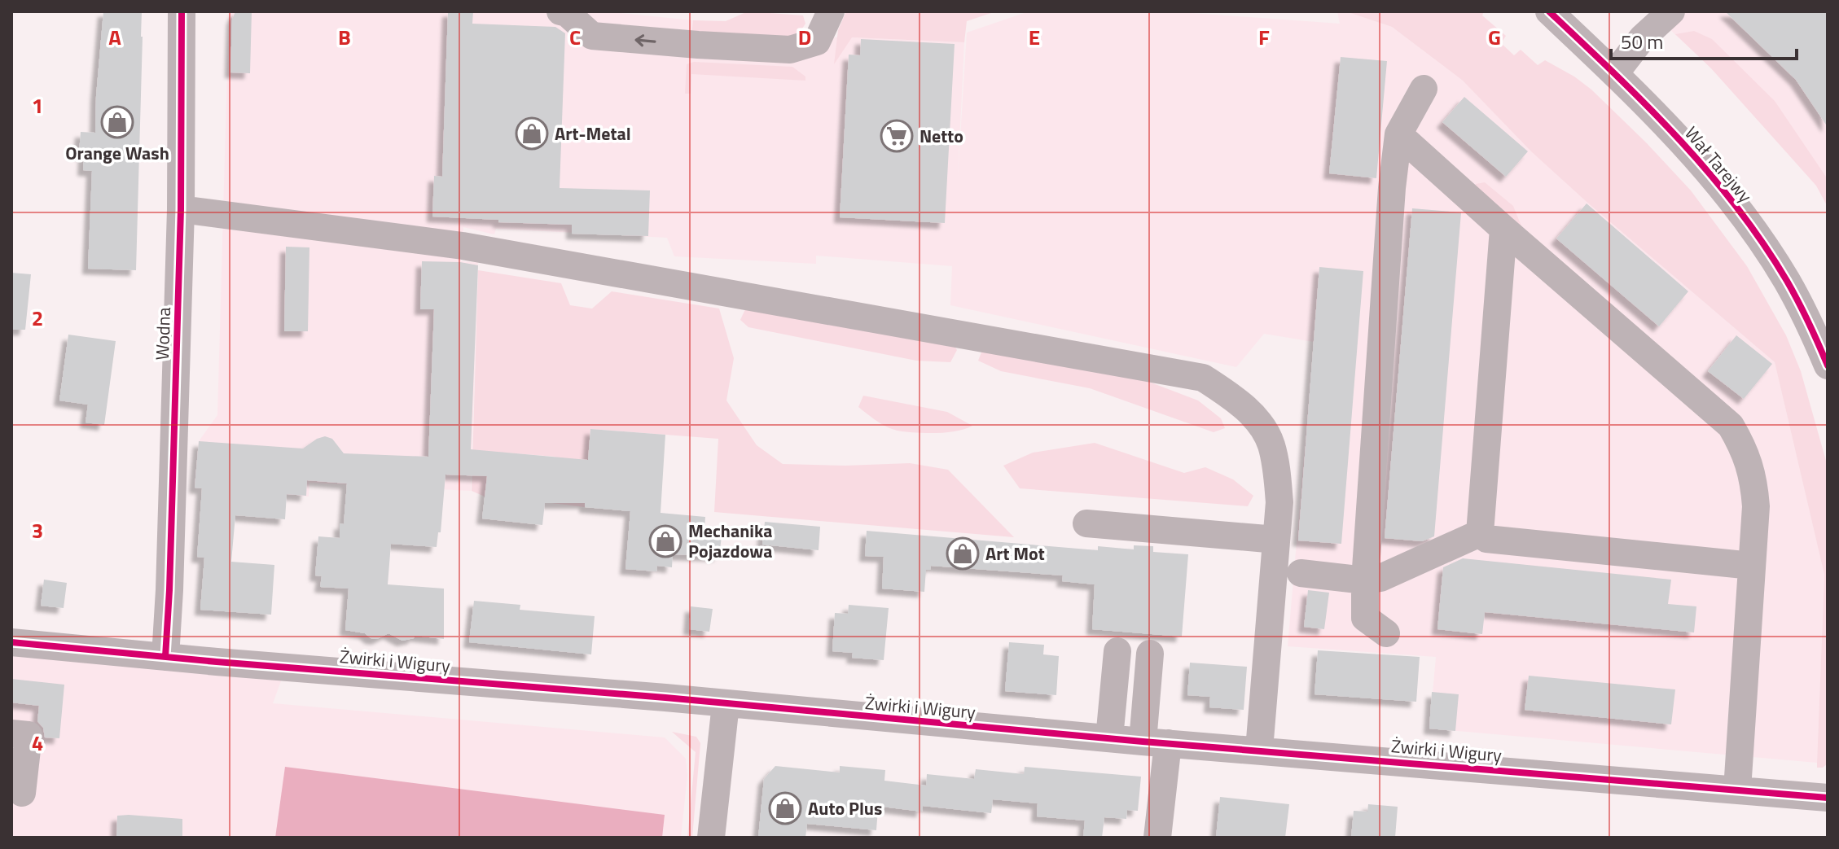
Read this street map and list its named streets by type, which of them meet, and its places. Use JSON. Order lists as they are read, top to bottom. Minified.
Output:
{"streets":{"street":["Wał Tarejwy","Wodna","Żwirki i Wigury"]},"crossings":[["Wodna","Żwirki i Wigury"]],"places":{"shop":["Orange Wash","Art-Metal","Mechanika Pojazdowa","Art Mot","Auto Plus"],"supermarket":["Netto"]},"scale_bar":"50 m","grid":{"columns":["A","B","C","D","E","F","G"],"rows":["1","2","3","4"]}}
